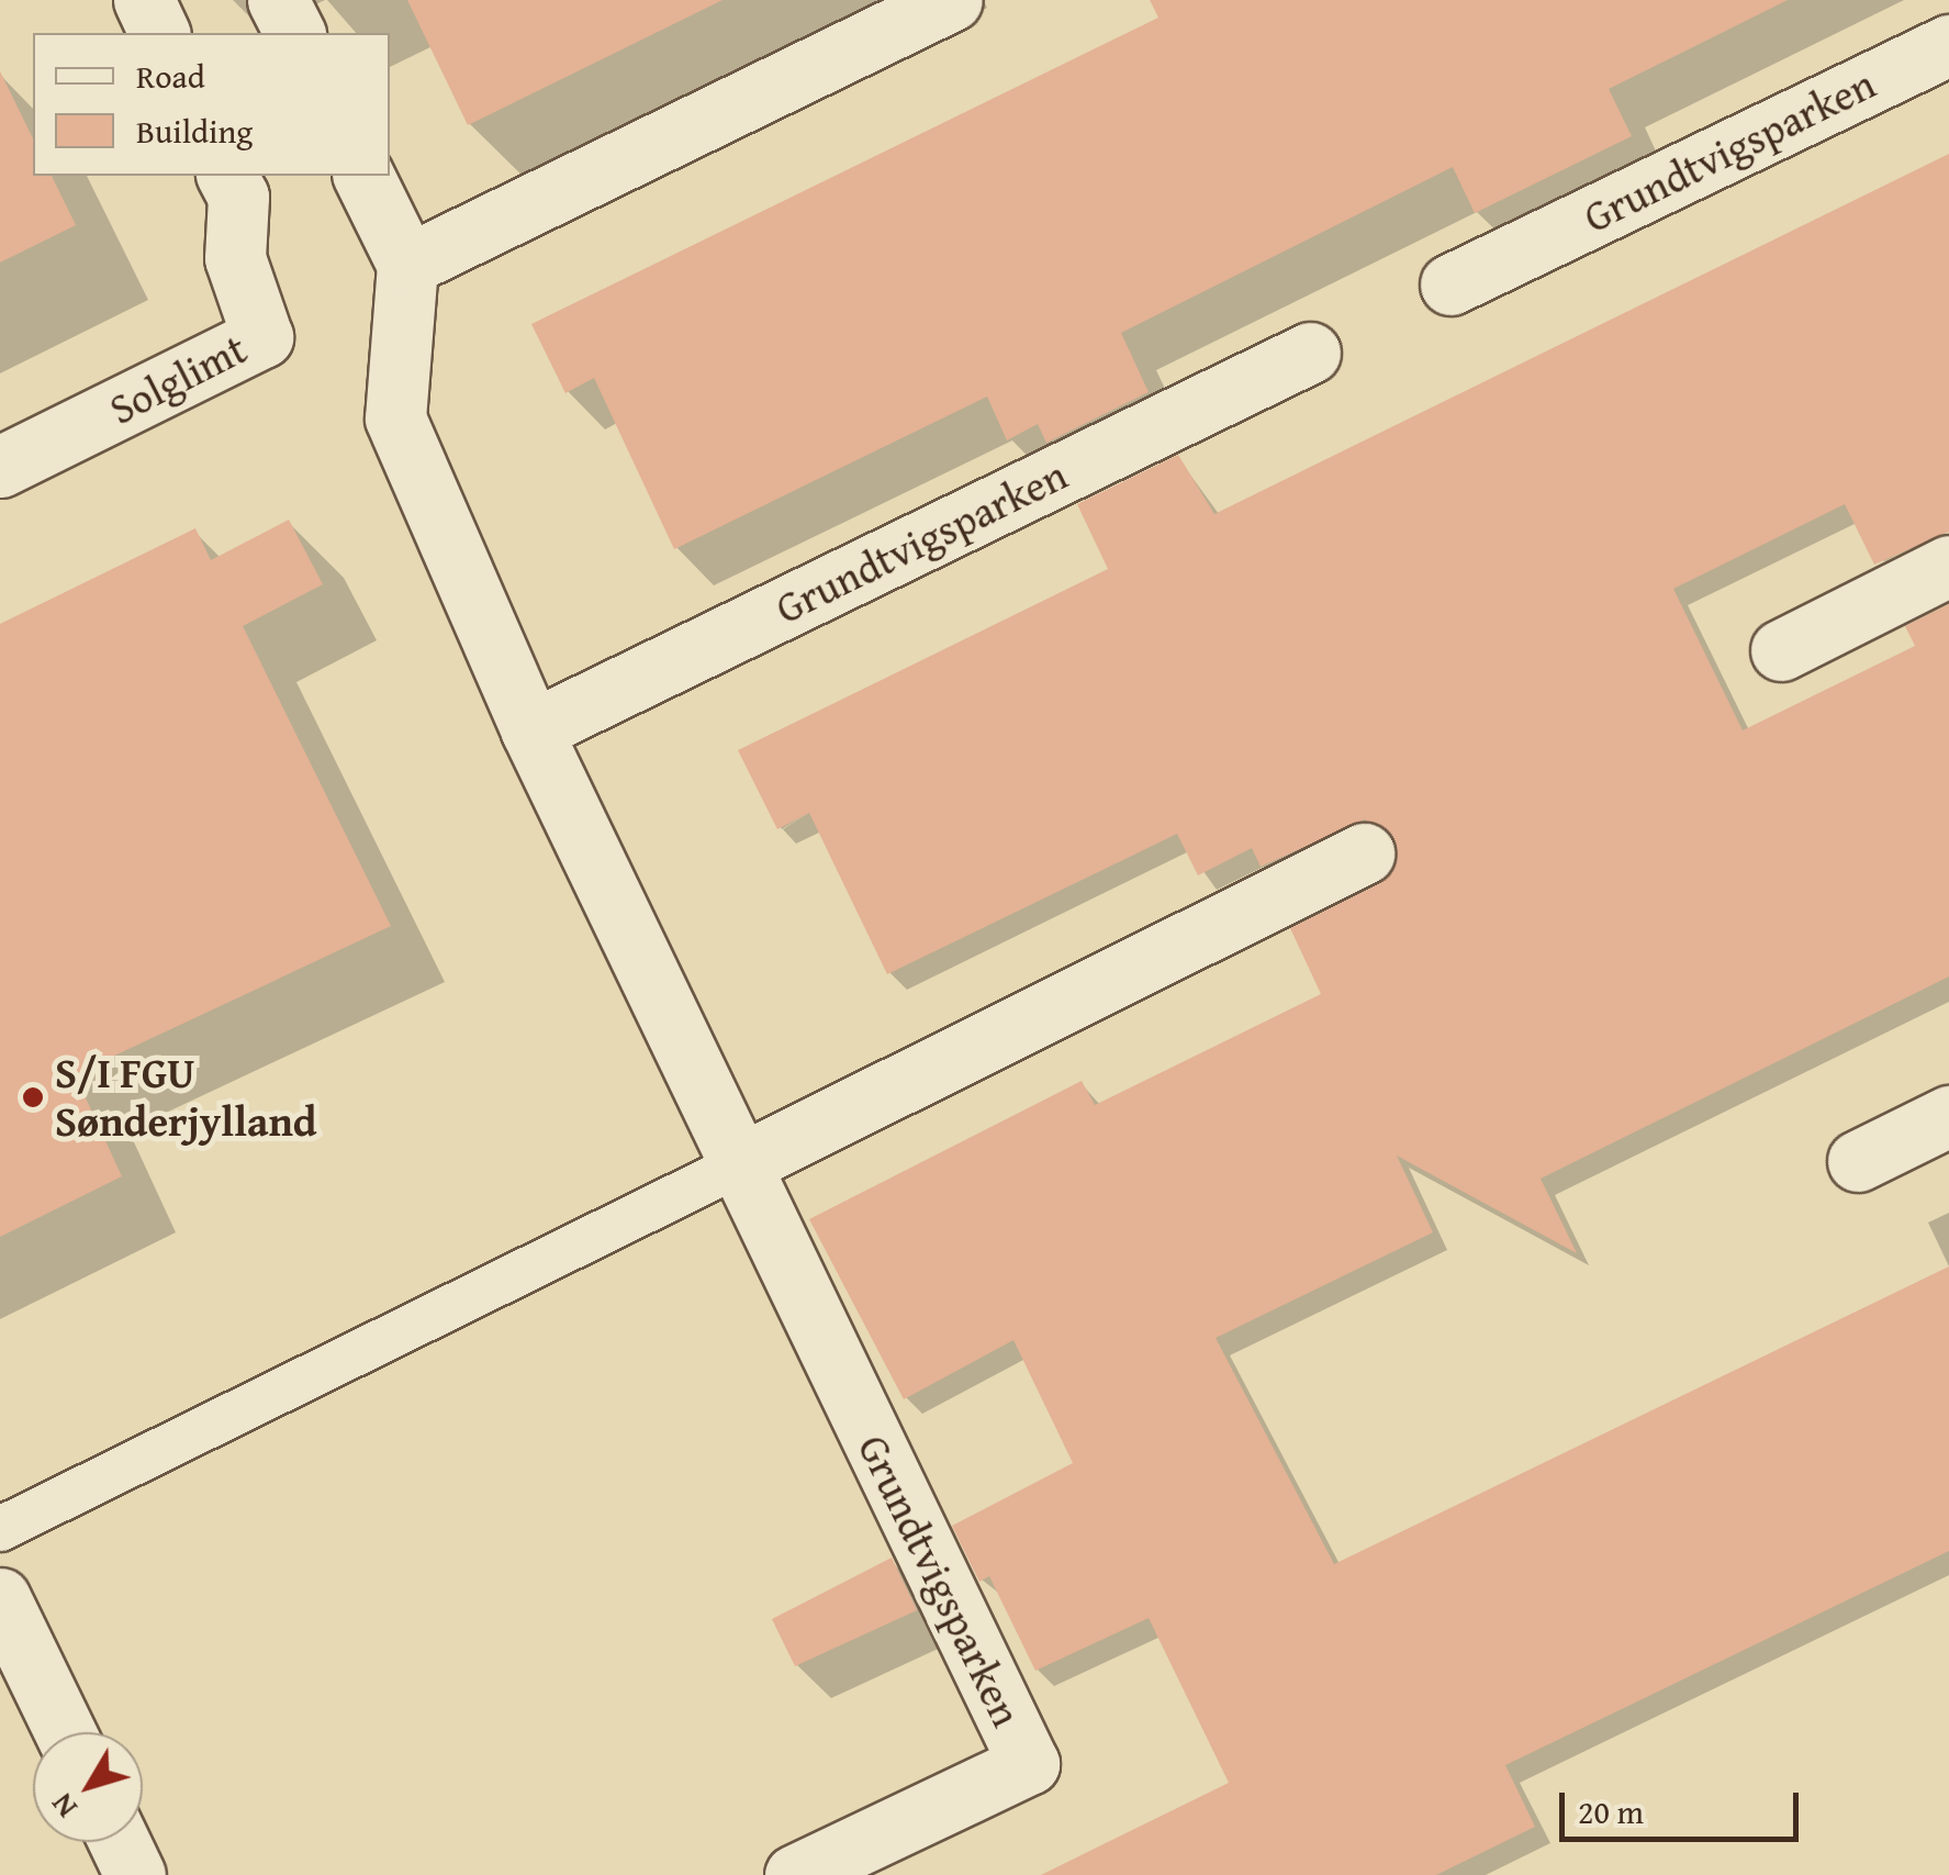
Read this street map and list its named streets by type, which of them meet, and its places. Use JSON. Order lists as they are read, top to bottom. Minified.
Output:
{"streets":{"street":["Grundtvigsparken","Solglimt"]},"places":["S/I FGU Sønderjylland"],"legend":["Road","Building"],"scale_bar":"20 m","north":"bottom left"}
